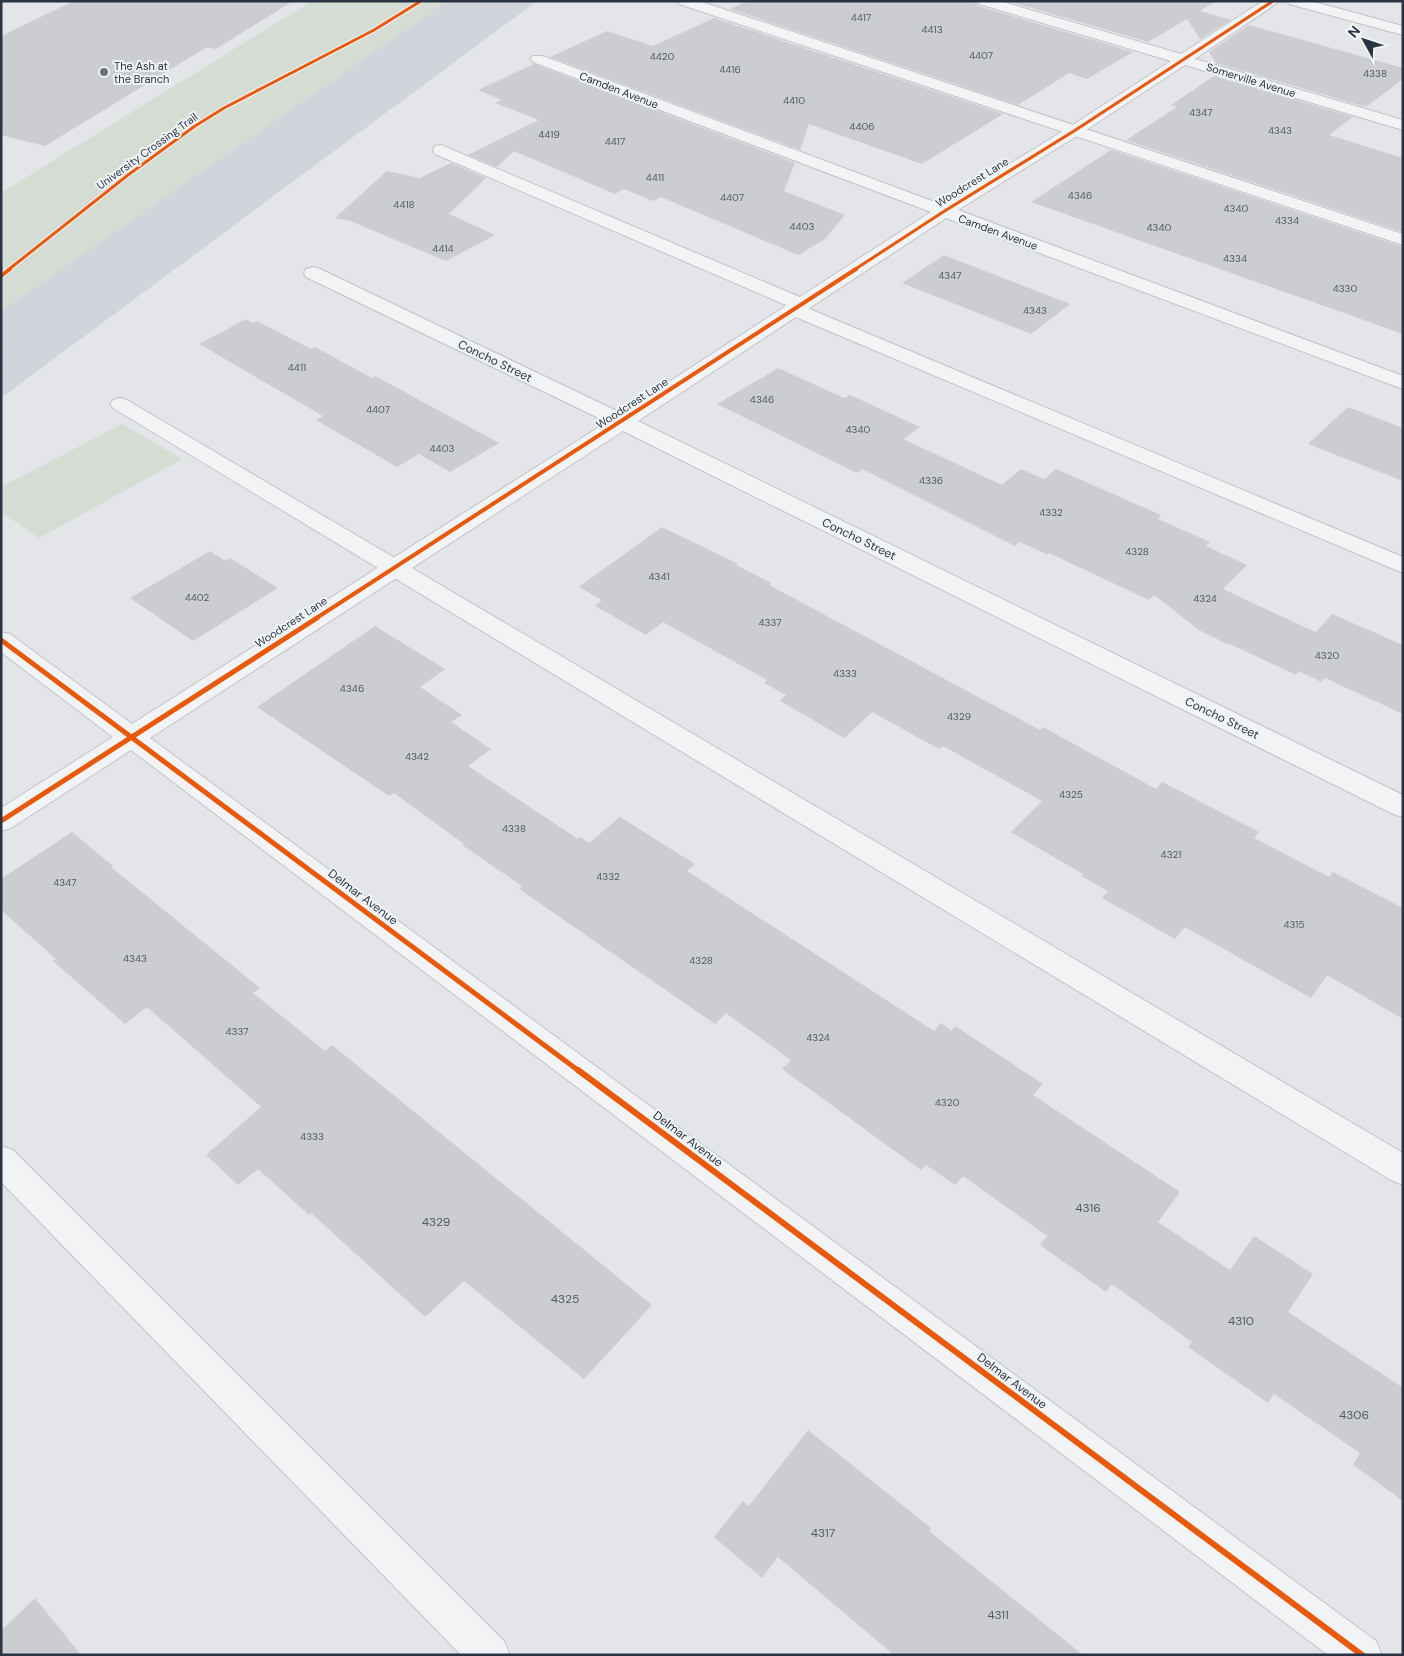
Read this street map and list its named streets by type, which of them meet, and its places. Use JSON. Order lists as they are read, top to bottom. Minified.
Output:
{"streets":{"street":["Somerville Avenue","Camden Avenue","Woodcrest Lane","Concho Street","Delmar Avenue"],"cycle path":["University Crossing Trail"]},"crossings":[["Somerville Avenue","Woodcrest Lane"],["Camden Avenue","Woodcrest Lane"],["Woodcrest Lane","Concho Street"],["Woodcrest Lane","Delmar Avenue"]],"places":["The Ash at the Branch"],"house_numbers":["4417","4413","4407","4420","4416","4338","4410","4347","4406","4343","4419","4417","4411","4346","4407","4418","4340","4334","4403","4340","4414","4334","4347","4330","4343","4411","4346","4407","4340","4403","4336","4332","4328","4341","4402","4324","4337","4320","4333","4346","4329","4342","4325","4338","4321","4332","4347","4315","4343","4328","4337","4324","4320","4333","4316","4329","4325","4310","4306","4317","4311"],"north":"top left"}
